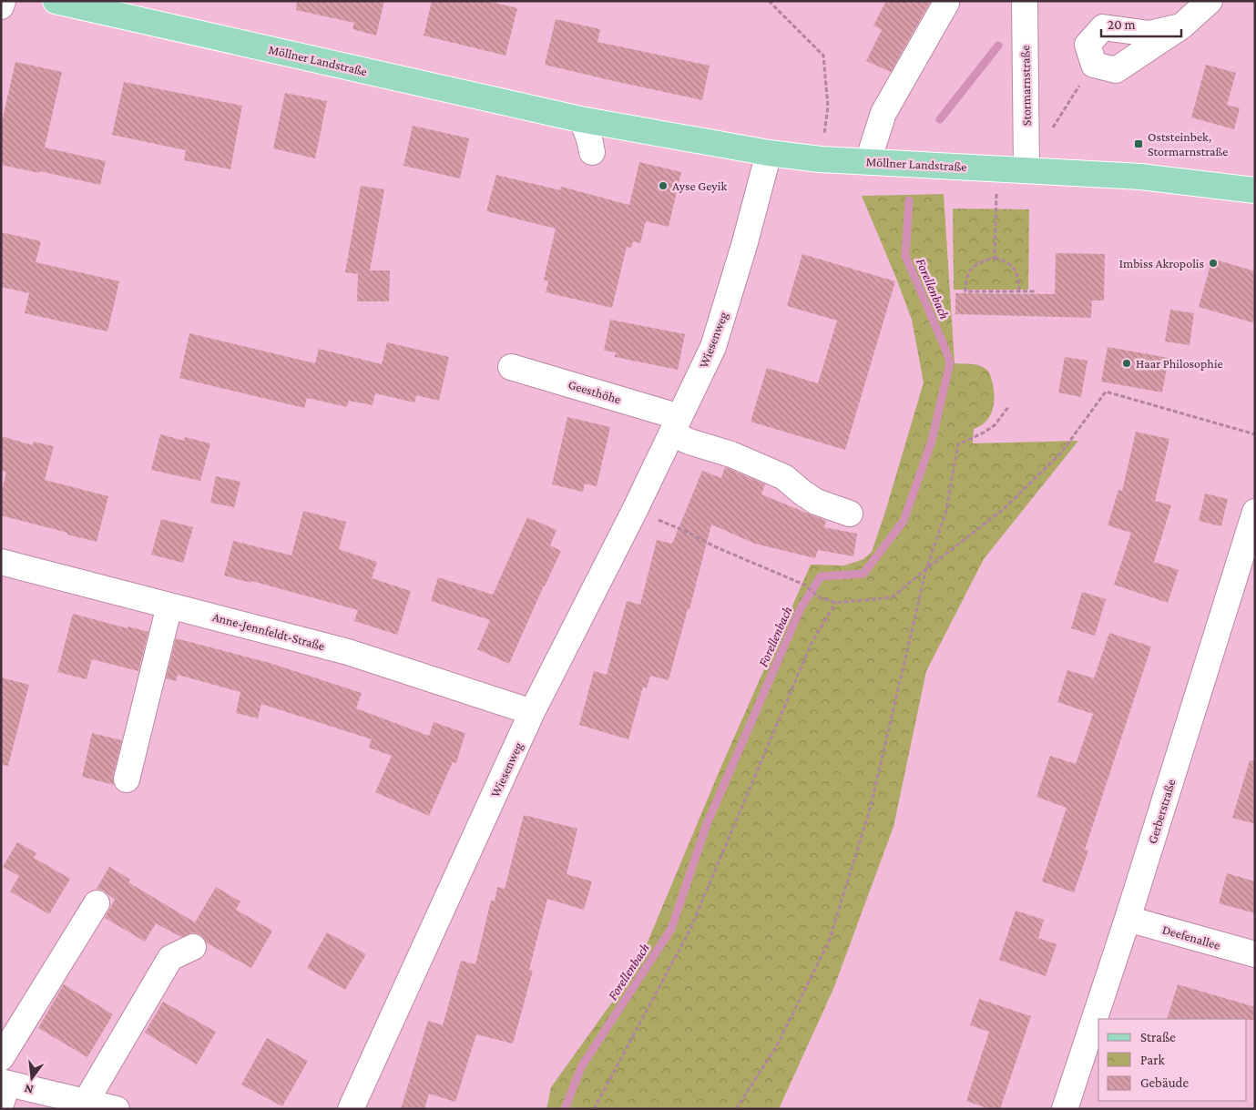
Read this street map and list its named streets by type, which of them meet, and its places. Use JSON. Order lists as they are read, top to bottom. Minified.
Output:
{"streets":{"main road":["Möllner Landstraße"],"street":["Stormarnstraße","Wiesenweg","Geesthöhe","Anne-Jennfeldt-Straße","Gerberstraße","Deefenallee"]},"crossings":[["Möllner Landstraße","Stormarnstraße"],["Möllner Landstraße","Wiesenweg"],["Wiesenweg","Geesthöhe"],["Wiesenweg","Anne-Jennfeldt-Straße"],["Gerberstraße","Deefenallee"]],"water":["Forellenbach"],"places":{"transit":["Oststeinbek, Stormarnstraße"],"other":["Ayse Geyik","Imbiss Akropolis","Haar Philosophie"]},"legend":["Straße","Park","Gebäude"],"scale_bar":"20 m","north":"bottom"}
